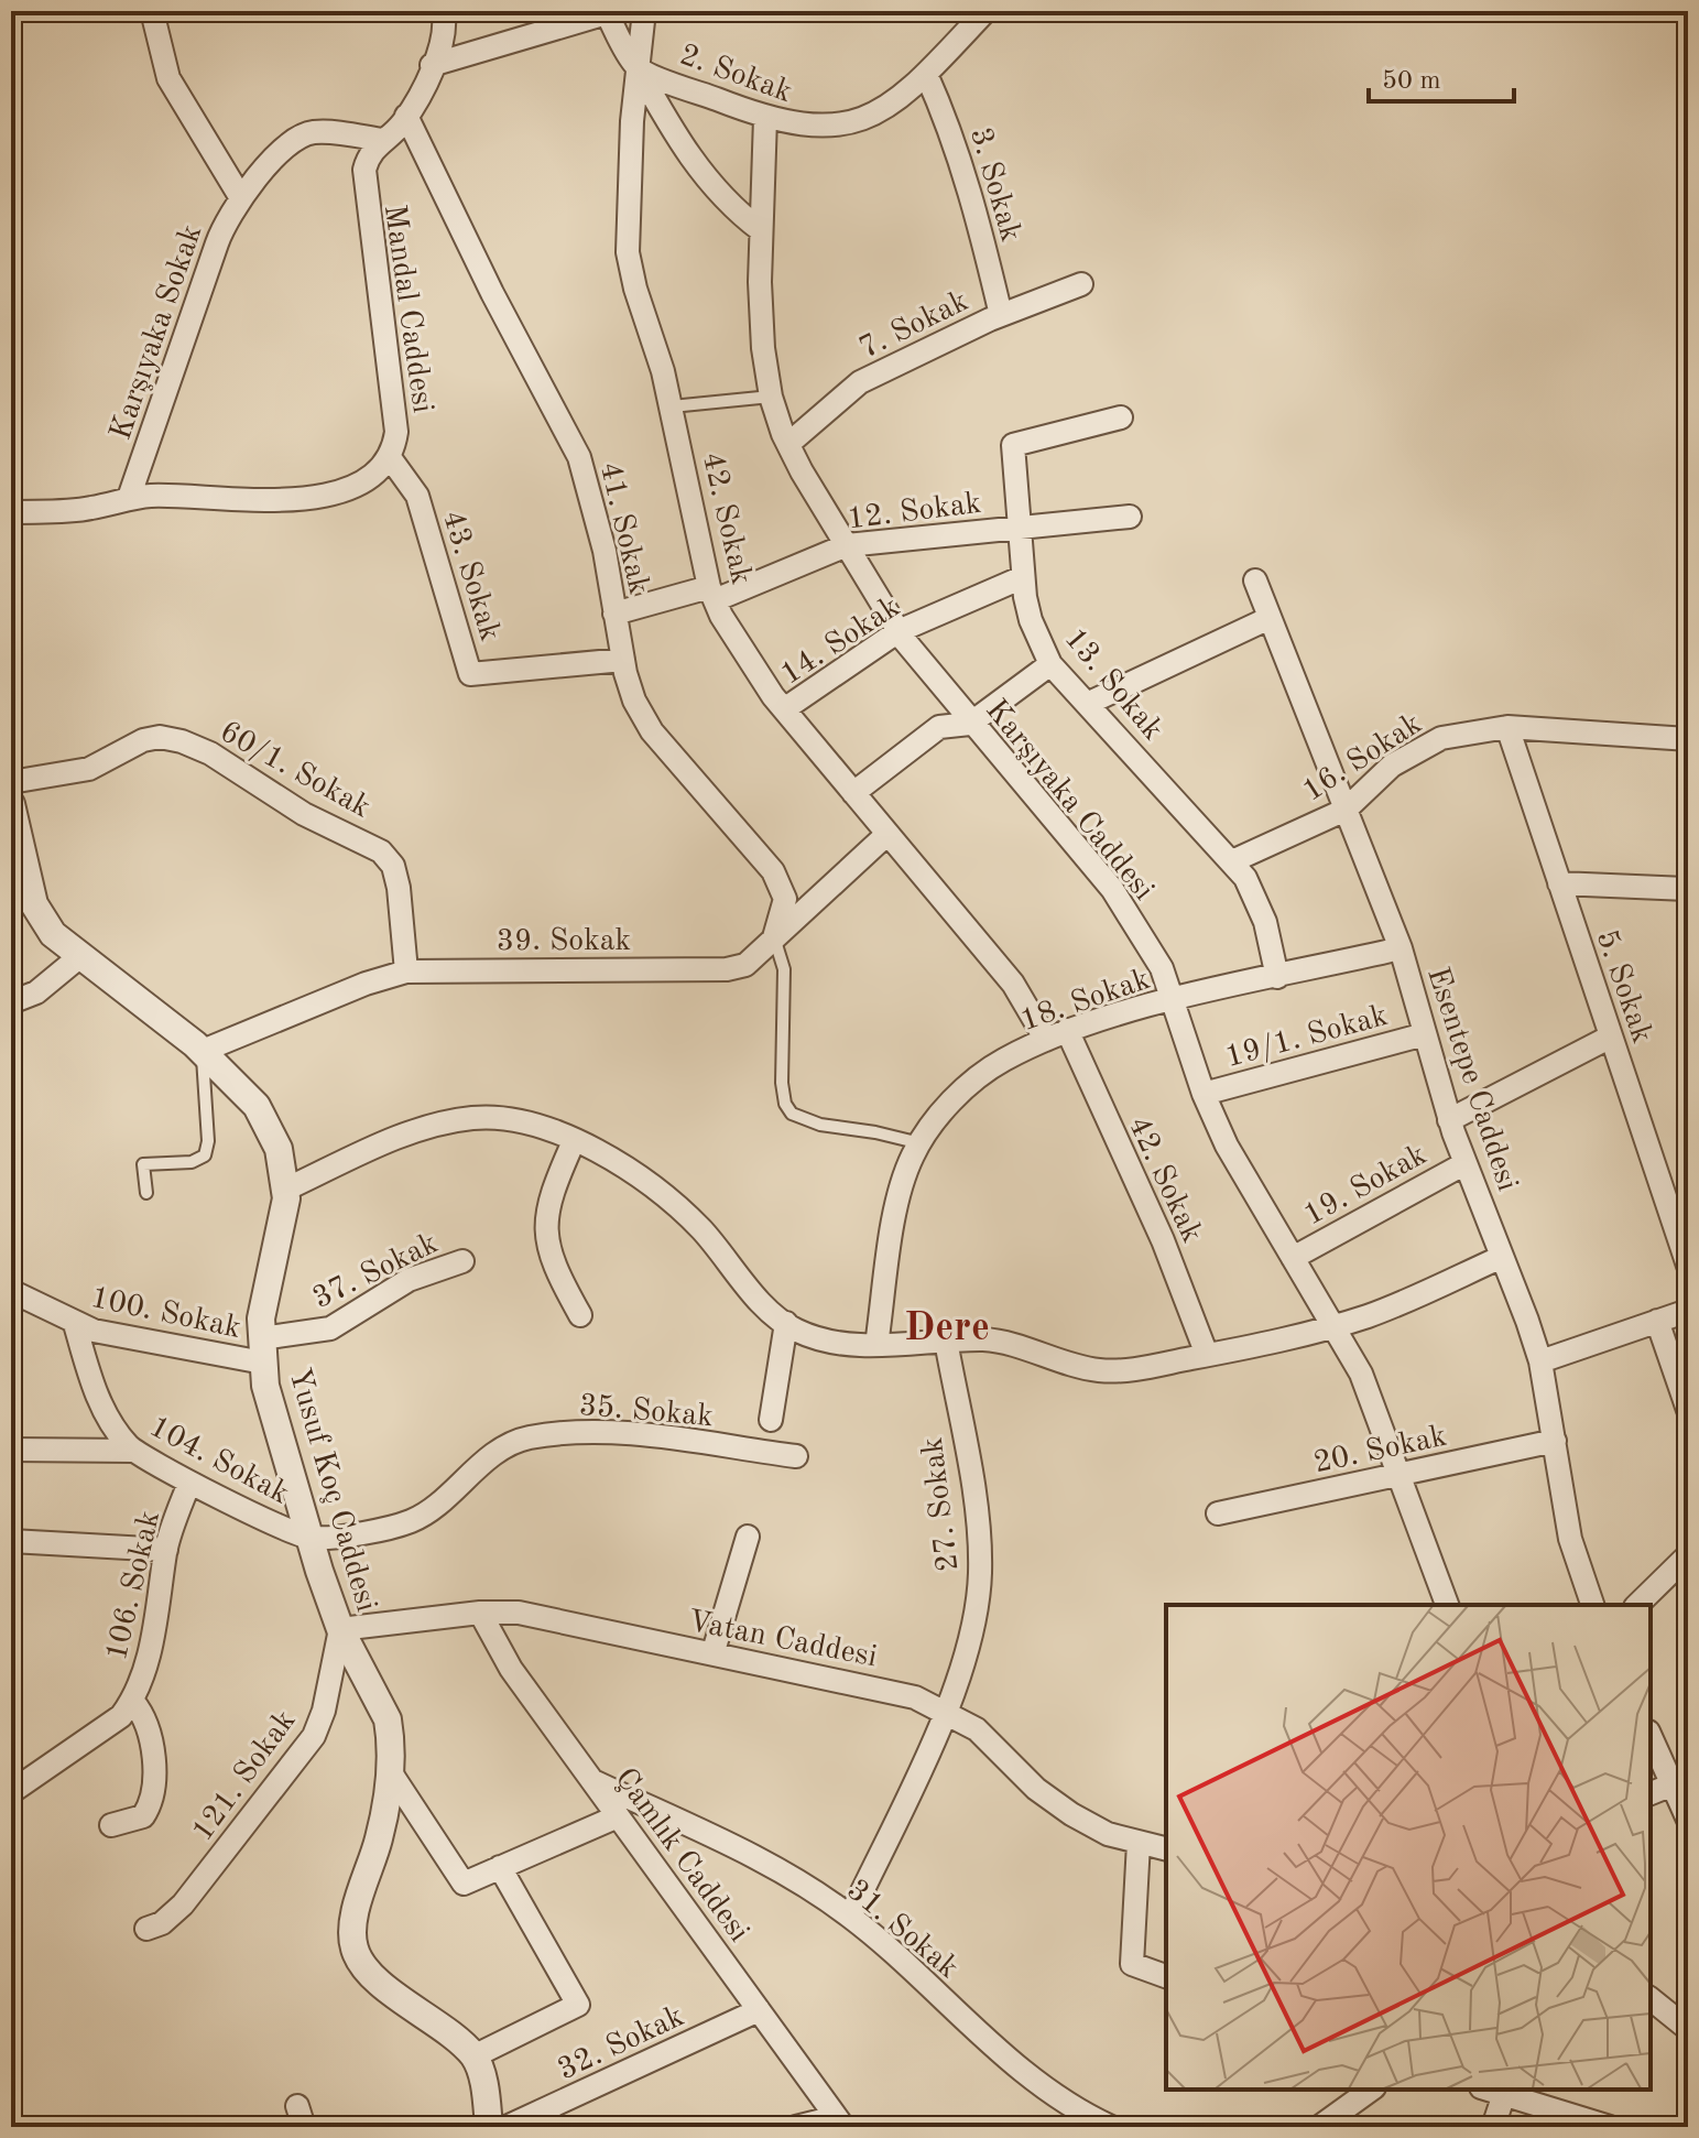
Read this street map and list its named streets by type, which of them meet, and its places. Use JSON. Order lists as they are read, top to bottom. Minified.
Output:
{"streets":{"street":["2. Sokak","3. Sokak","Mandal Caddesi","7. Sokak","Karşıyaka Sokak","12. Sokak","42. Sokak","41. Sokak","43. Sokak","14. Sokak","13. Sokak","16. Sokak","60/1. Sokak","Karşıyaka Caddesi","39. Sokak","5. Sokak","18. Sokak","19/1. Sokak","Esentepe Caddesi","19. Sokak","37. Sokak","100. Sokak","35. Sokak","20. Sokak","104. Sokak","Yusuf Koç Caddesi","27. Sokak","106. Sokak","Vatan Caddesi","121. Sokak","Çamlık Caddesi","31. Sokak","32. Sokak"]},"crossings":[["2. Sokak","3. Sokak"],["2. Sokak","Mandal Caddesi"],["2. Sokak","42. Sokak"],["2. Sokak","Karşıyaka Caddesi"],["3. Sokak","7. Sokak"],["Mandal Caddesi","Karşıyaka Sokak"],["Mandal Caddesi","41. Sokak"],["Mandal Caddesi","43. Sokak"],["7. Sokak","Karşıyaka Caddesi"],["12. Sokak","42. Sokak"],["12. Sokak","41. Sokak"],["12. Sokak","13. Sokak"],["12. Sokak","Karşıyaka Caddesi"],["42. Sokak","14. Sokak"],["42. Sokak","39. Sokak"],["42. Sokak","18. Sokak"],["41. Sokak","43. Sokak"],["41. Sokak","39. Sokak"],["14. Sokak","13. Sokak"],["14. Sokak","Karşıyaka Caddesi"],["13. Sokak","16. Sokak"],["13. Sokak","18. Sokak"],["16. Sokak","5. Sokak"],["16. Sokak","Esentepe Caddesi"],["60/1. Sokak","39. Sokak"],["Karşıyaka Caddesi","18. Sokak"],["Karşıyaka Caddesi","19/1. Sokak"],["Karşıyaka Caddesi","19. Sokak"],["Karşıyaka Caddesi","20. Sokak"],["39. Sokak","Yusuf Koç Caddesi"],["18. Sokak","Esentepe Caddesi"],["19/1. Sokak","Esentepe Caddesi"],["Esentepe Caddesi","19. Sokak"],["Esentepe Caddesi","20. Sokak"],["37. Sokak","100. Sokak"],["37. Sokak","Yusuf Koç Caddesi"],["100. Sokak","104. Sokak"],["100. Sokak","Yusuf Koç Caddesi"],["35. Sokak","104. Sokak"],["35. Sokak","Yusuf Koç Caddesi"],["104. Sokak","Yusuf Koç Caddesi"],["104. Sokak","106. Sokak"],["Yusuf Koç Caddesi","Vatan Caddesi"],["Yusuf Koç Caddesi","121. Sokak"],["27. Sokak","Vatan Caddesi"],["Vatan Caddesi","121. Sokak"],["Vatan Caddesi","Çamlık Caddesi"],["Çamlık Caddesi","31. Sokak"],["Çamlık Caddesi","32. Sokak"]],"districts":["Dere"],"scale_bar":"50 m"}
